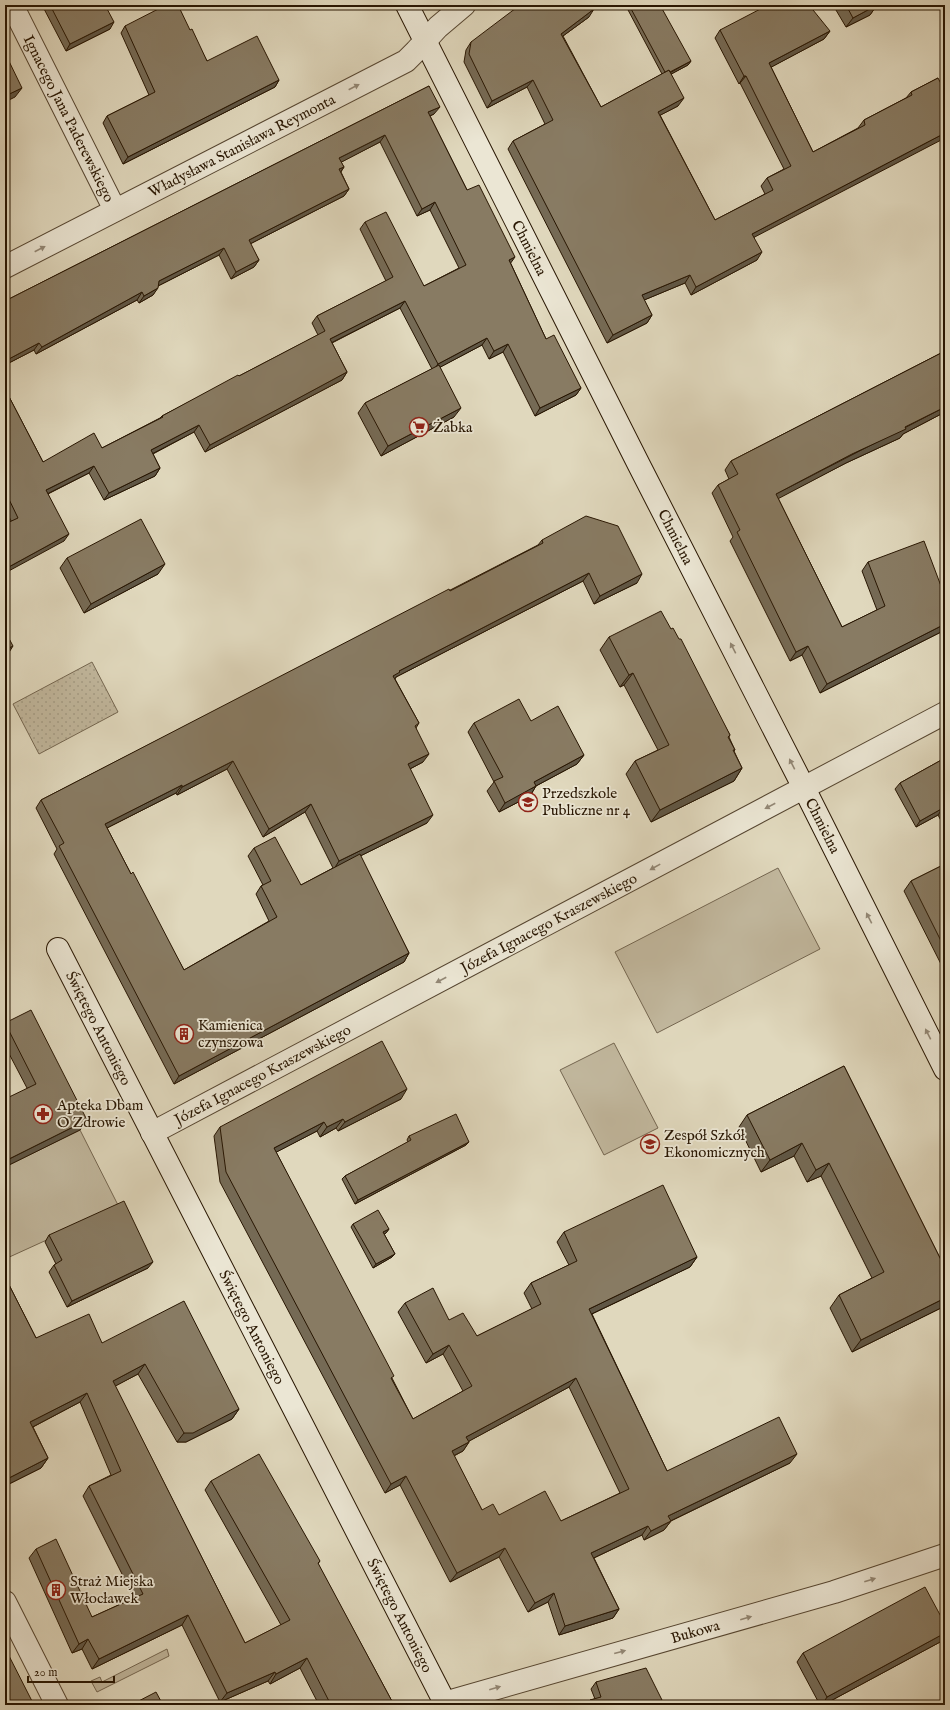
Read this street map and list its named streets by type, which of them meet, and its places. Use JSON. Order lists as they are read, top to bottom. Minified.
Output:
{"streets":{"street":["Ignacego Jana Paderewskiego","Władysława Stanisława Reymonta","Chmielna","Józefa Ignacego Kraszewskiego","Świętego Antoniego","Bukowa"]},"crossings":[["Ignacego Jana Paderewskiego","Władysława Stanisława Reymonta"],["Władysława Stanisława Reymonta","Chmielna"],["Chmielna","Józefa Ignacego Kraszewskiego"],["Józefa Ignacego Kraszewskiego","Świętego Antoniego"],["Świętego Antoniego","Bukowa"]],"one_way":["Władysława Stanisława Reymonta","Chmielna","Józefa Ignacego Kraszewskiego","Bukowa"],"places":{"supermarket":["Żabka"],"school or university":["Przedszkole Publiczne nr 4","Zespół Szkół Ekonomicznych"],"building":["Kamienica czynszowa","Straż Miejska Włocławek"],"pharmacy":["Apteka Dbam O Zdrowie"]},"scale_bar":"20 m"}
